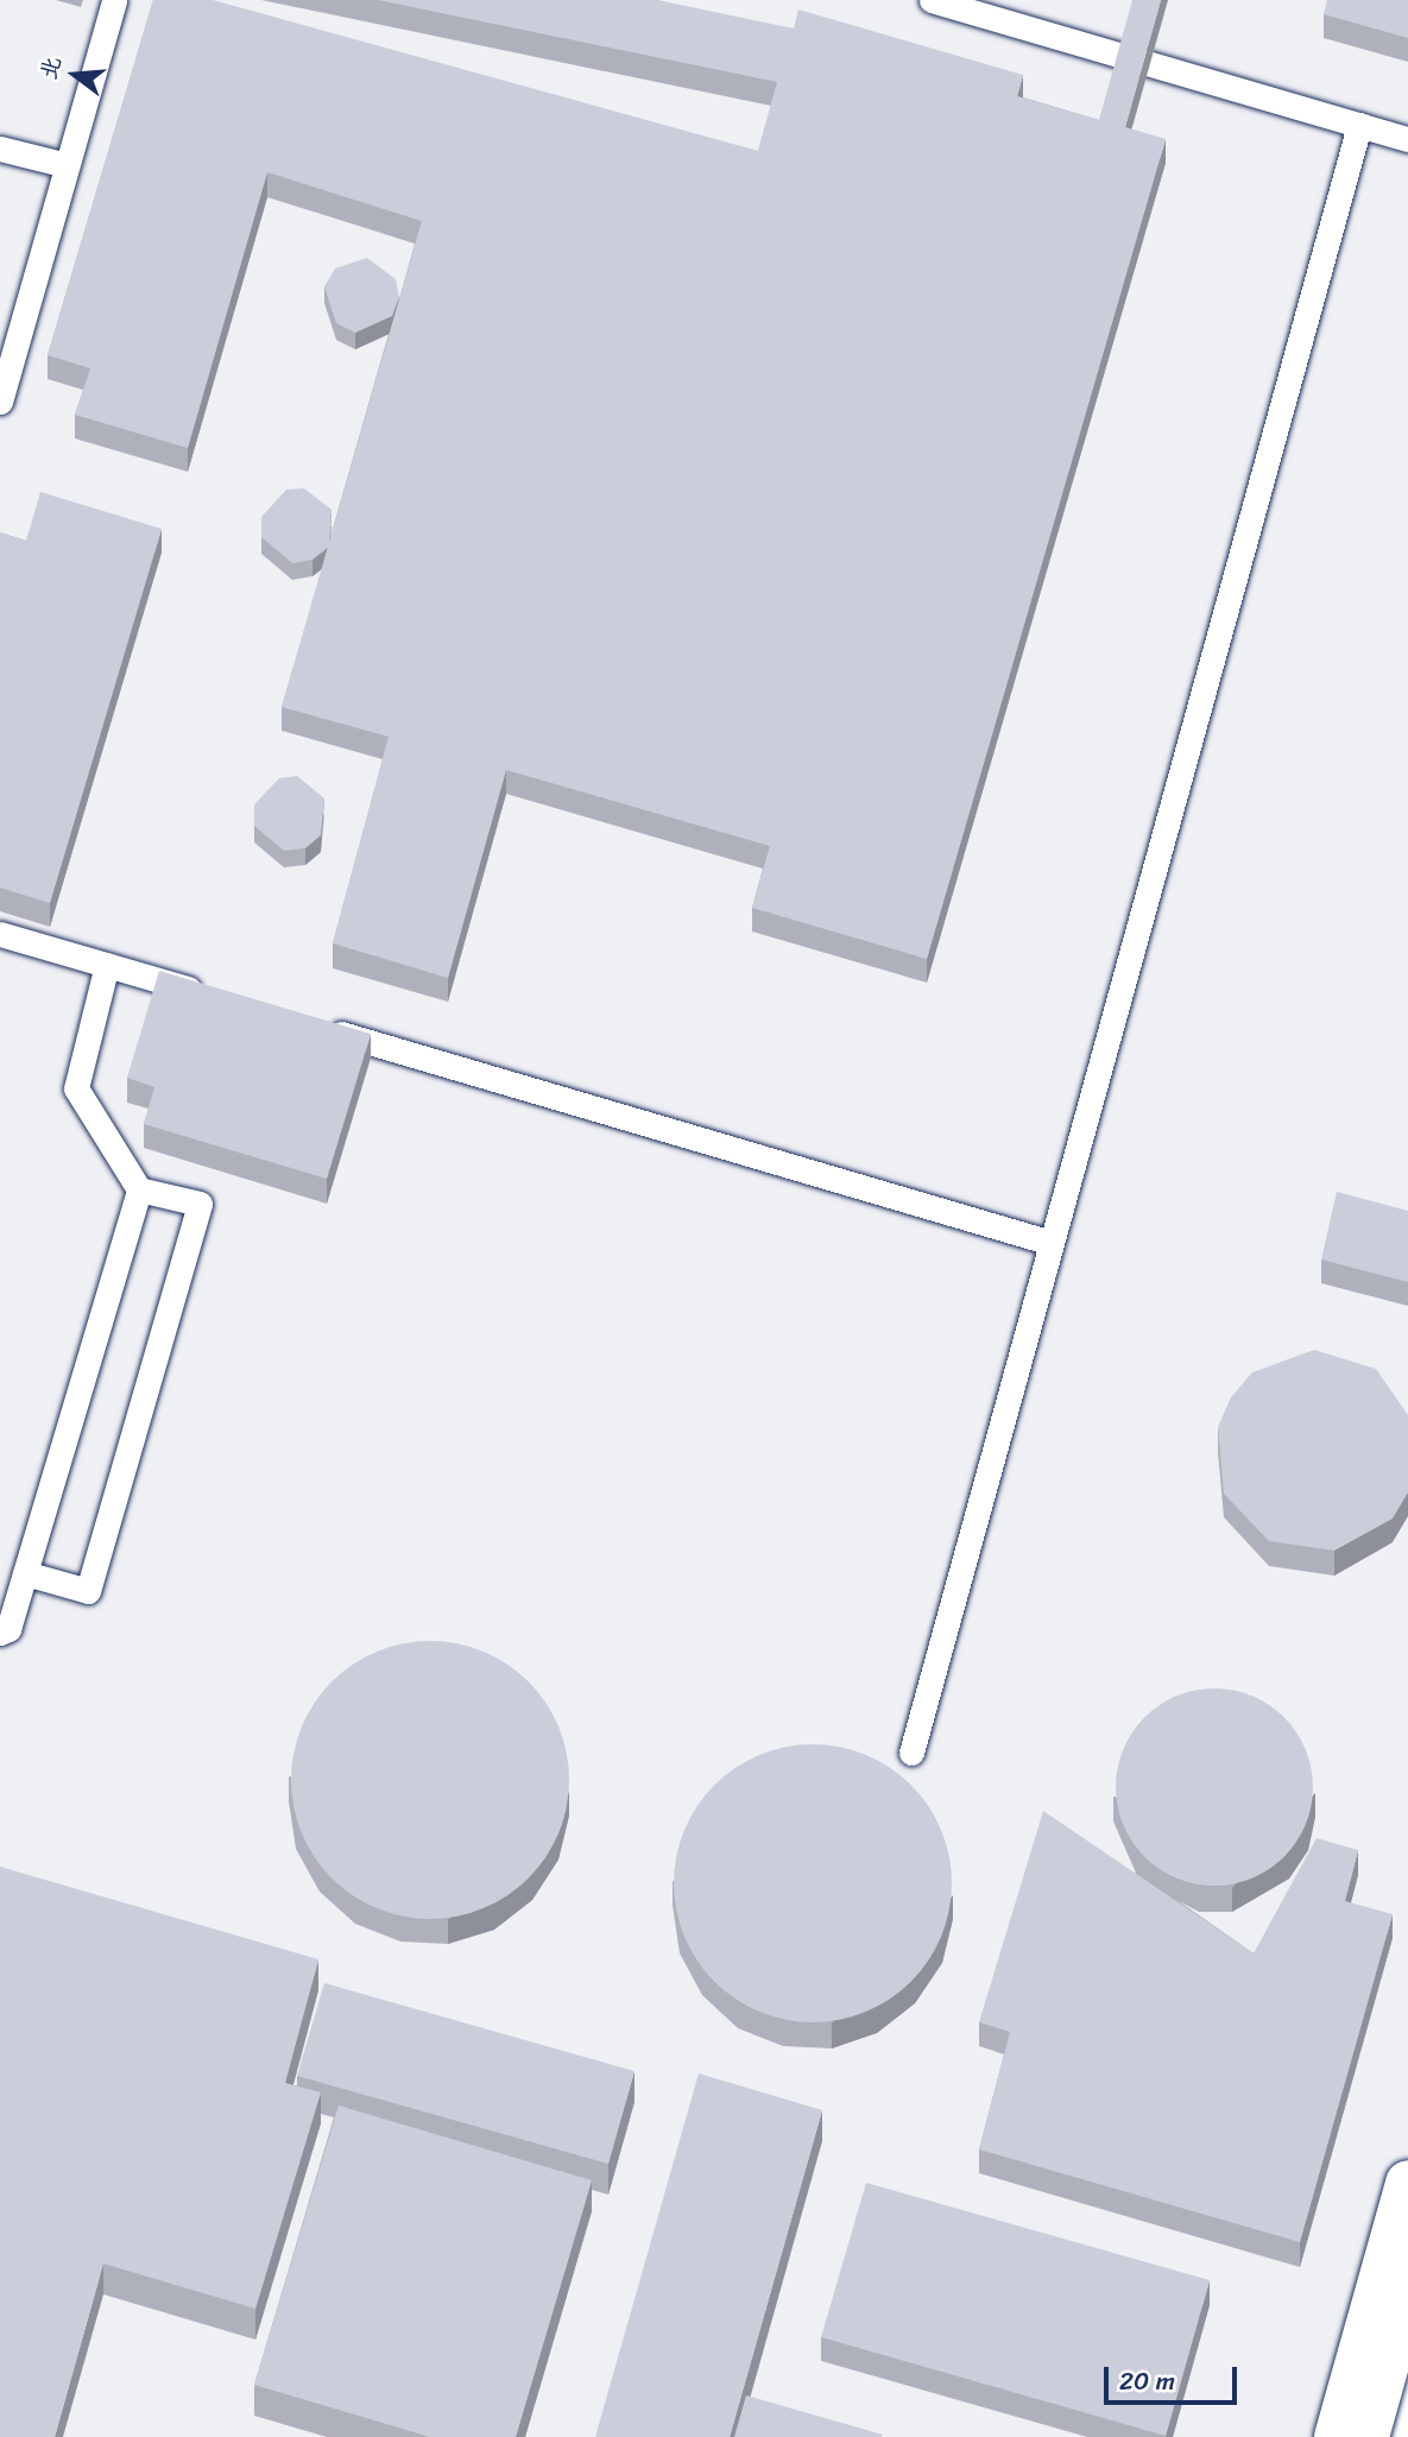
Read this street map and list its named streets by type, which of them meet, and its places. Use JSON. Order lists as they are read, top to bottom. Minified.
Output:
{"scale_bar":"20 m","north":"left"}
